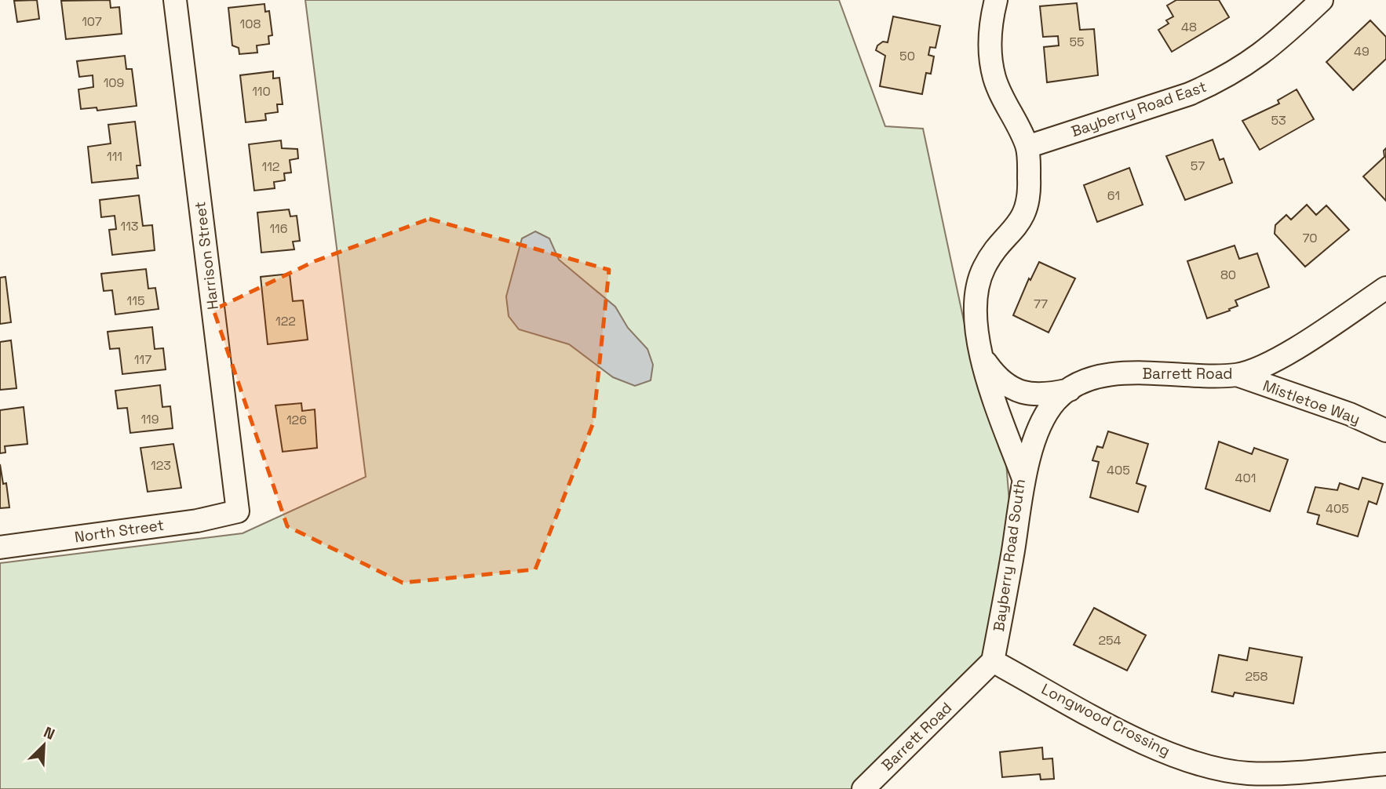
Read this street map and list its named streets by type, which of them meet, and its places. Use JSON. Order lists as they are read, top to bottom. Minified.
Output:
{"streets":{"street":["Bayberry Road East","Harrison Street","Barrett Road","Mistletoe Way","North Street","Bayberry Road South","Longwood Crossing"]},"crossings":[["Bayberry Road East","Bayberry Road South"],["Harrison Street","North Street"],["Barrett Road","Mistletoe Way"],["Barrett Road","Bayberry Road South"],["Barrett Road","Longwood Crossing"],["Bayberry Road South","Longwood Crossing"]],"house_numbers":["107","108","48","55","49","50","109","110","53","111","57","112","61","113","116","70","80","115","77","122","117","119","126","123","405","401","405","254","258"],"north":"top right"}
